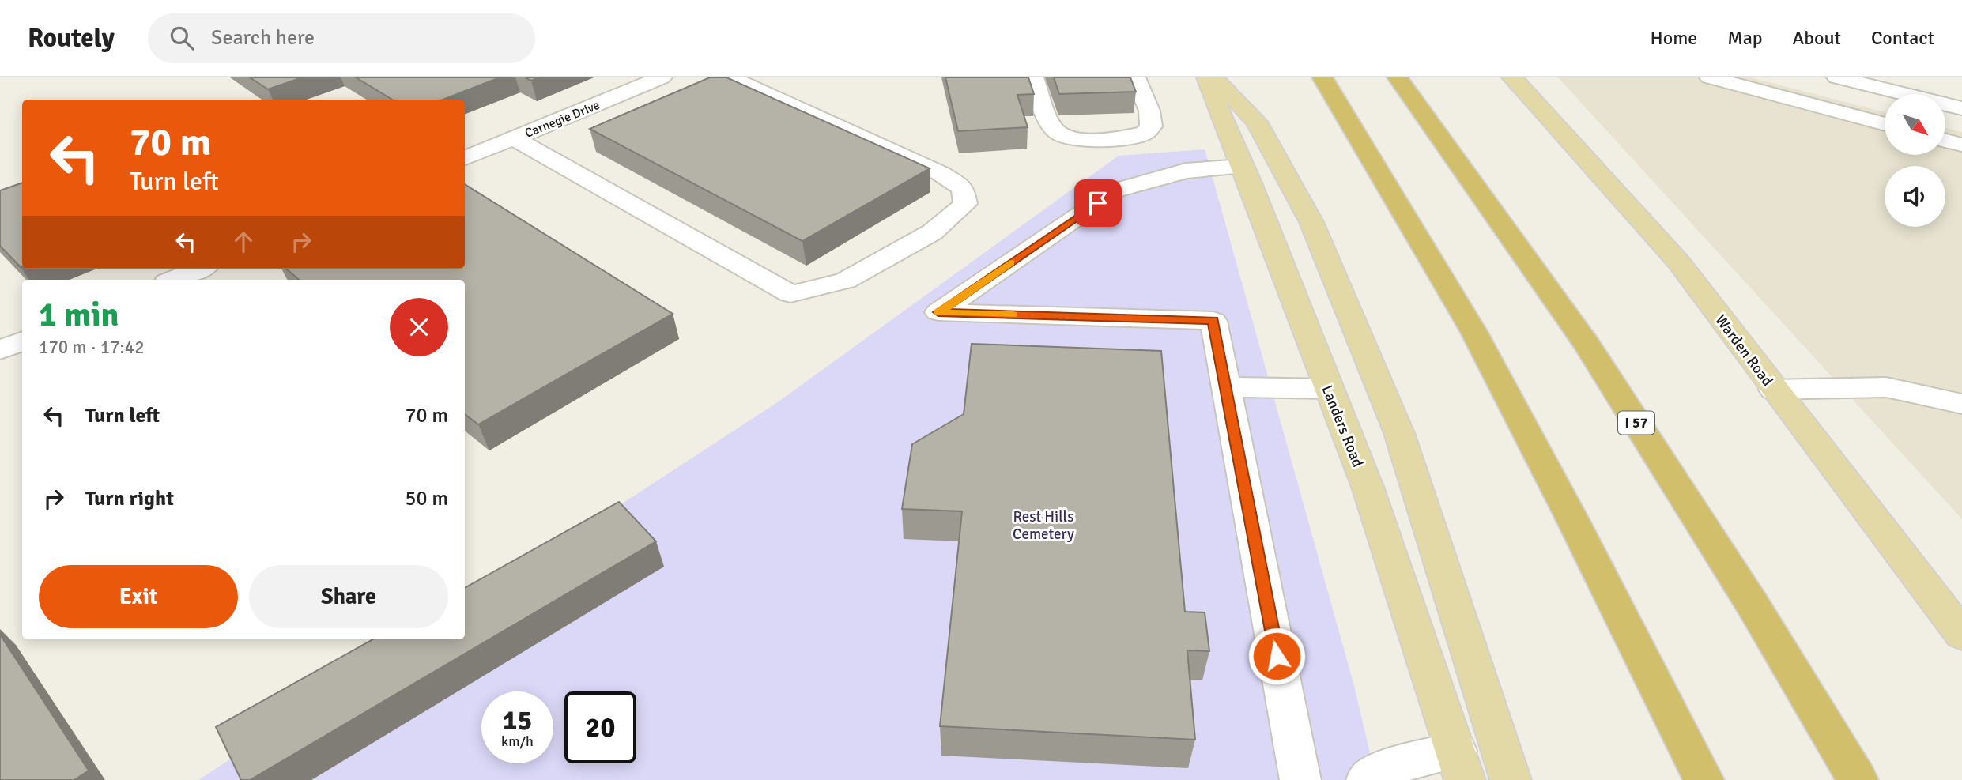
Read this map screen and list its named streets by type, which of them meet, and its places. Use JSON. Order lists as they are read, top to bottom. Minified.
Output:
{"streets":{"highway":["I 57"],"main road":["Warden Road","Landers Road"],"street":["Carnegie Drive"]},"parks":["Rest Hills Cemetery"],"north":"bottom right","page":{"header":"Routely","search":"Search here","nav":["Home","Map","About","Contact"],"turn":["70 m","Turn left"],"heading":["1 min","170 m · 17:42"],"list":[{"name":"Turn left","value":"70 m"},{"name":"Turn right","value":"50 m"}],"buttons":["Exit","Share"],"speed":"15 km/h","limit":"20"}}
